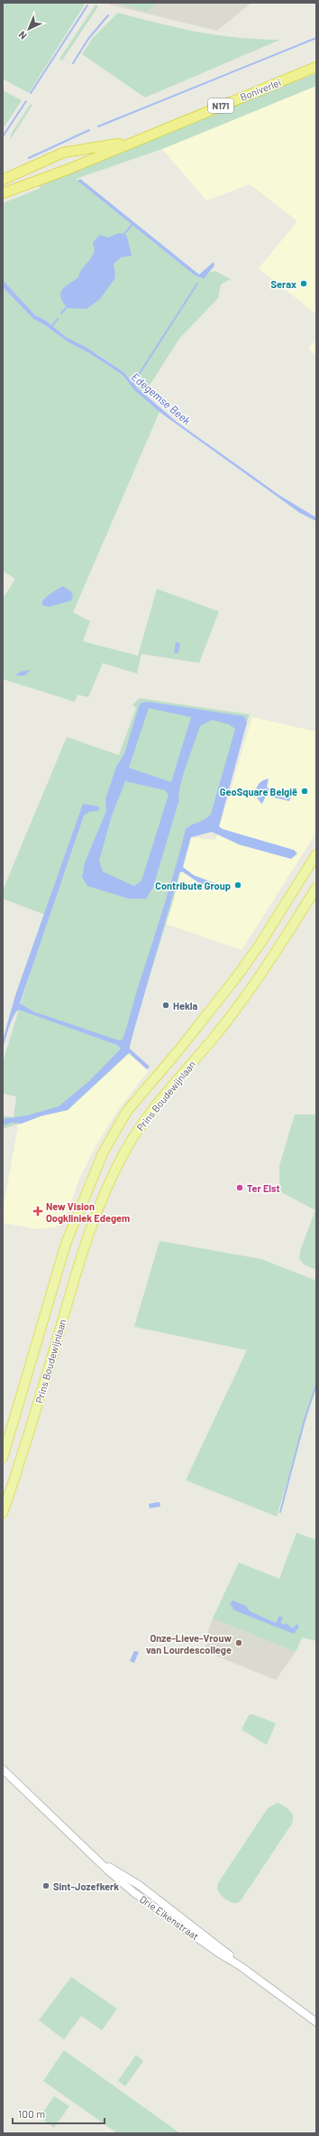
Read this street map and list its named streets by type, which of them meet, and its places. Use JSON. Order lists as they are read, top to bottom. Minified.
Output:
{"streets":{"highway":["Boniverlei","N171"],"main road":["Prins Boudewijnlaan"],"street":["Drie Eikenstraat"]},"water":["Edegemse Beek"],"places":{"other":["Serax","GeoSquare België","Contribute Group","Hekla","Ter Elst","Onze-Lieve-Vrouw van Lourdescollege","Sint-Jozefkerk"],"health":["New Vision Oogkliniek Edegem"]},"scale_bar":"100 m","north":"bottom left"}
